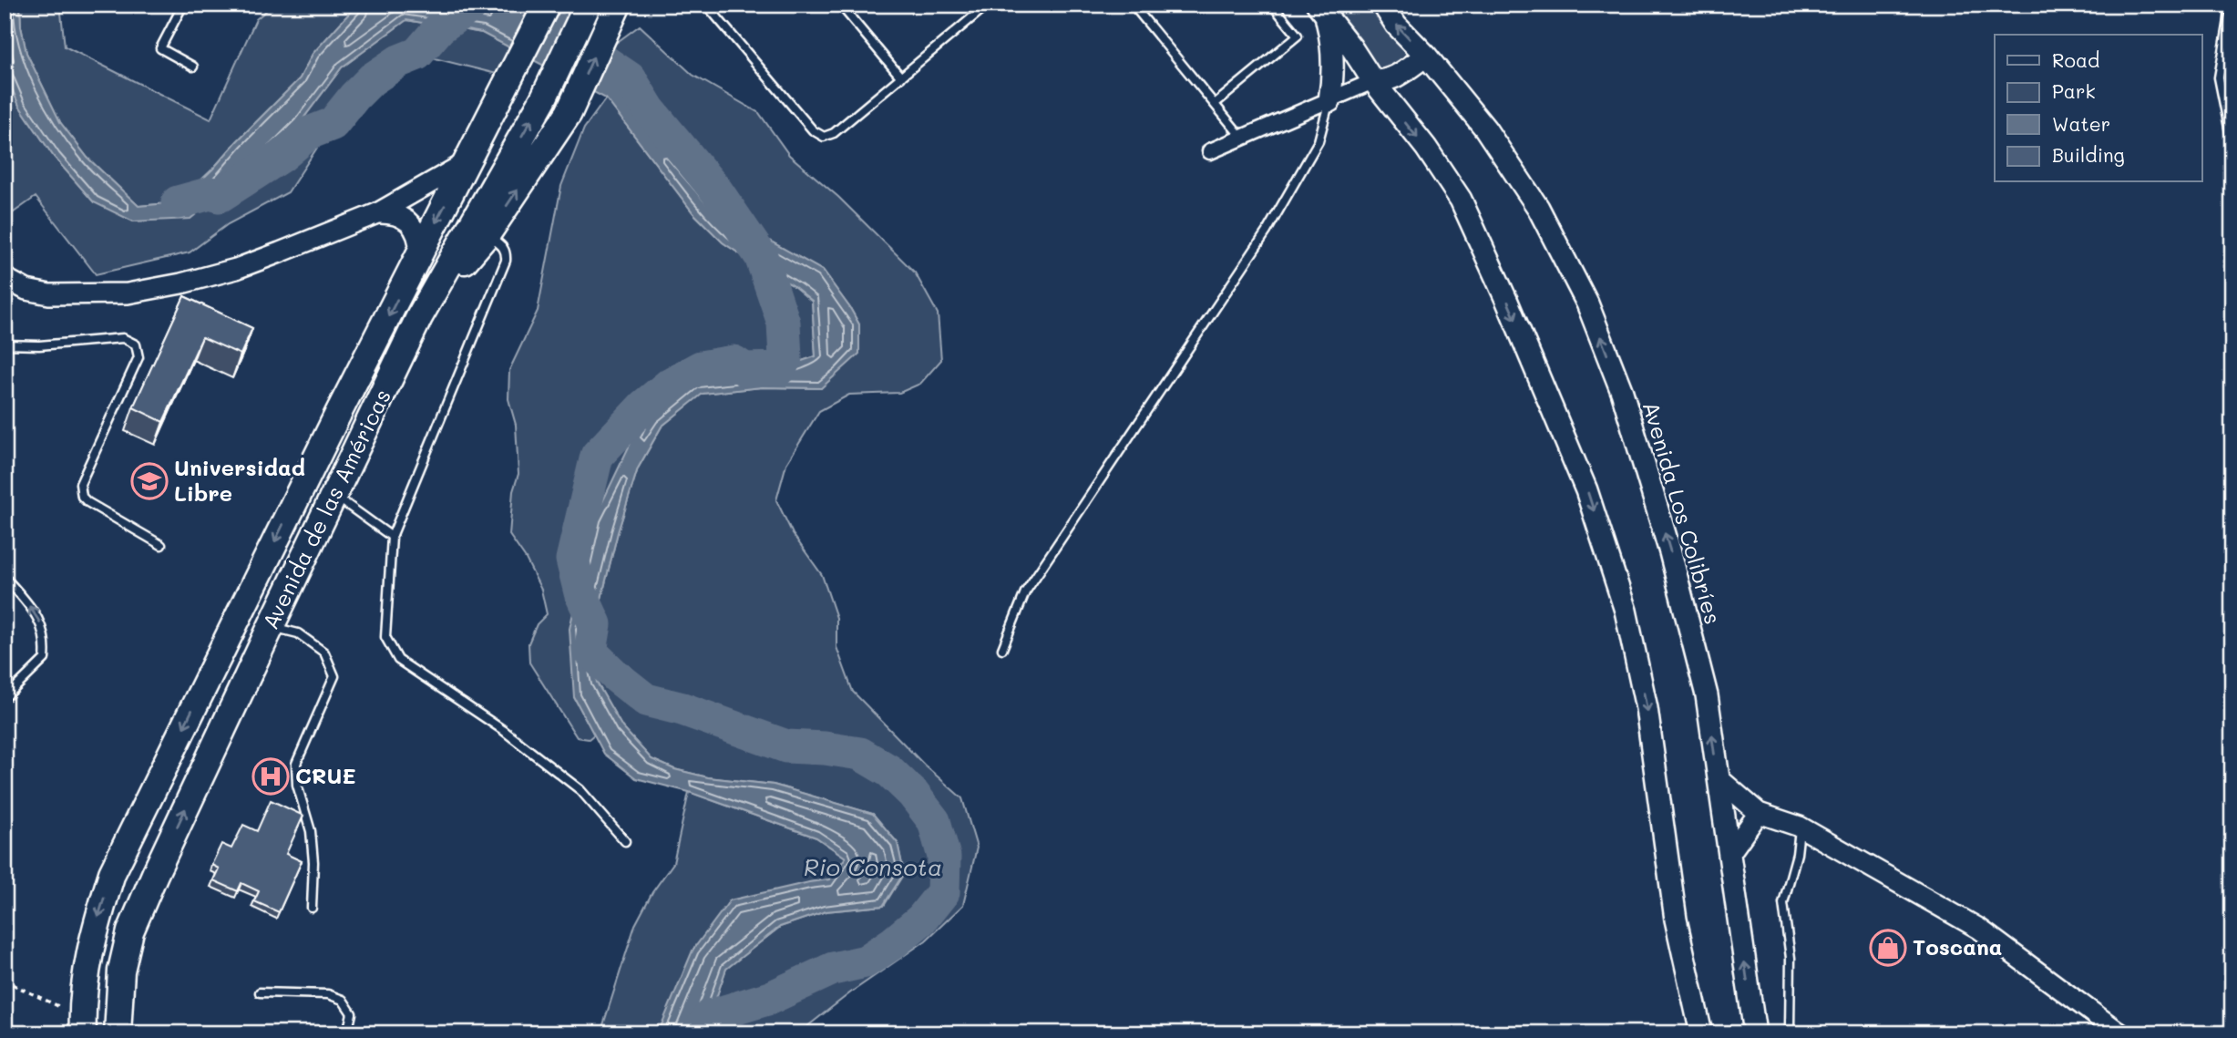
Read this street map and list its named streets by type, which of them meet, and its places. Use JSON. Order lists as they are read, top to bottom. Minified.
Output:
{"streets":{"highway":["Avenida de las Américas"],"main road":["Avenida Los Colibríes"]},"water":["Rio Consota"],"places":{"school or university":["Universidad Libre"],"hospital":["CRUE"],"shop":["Toscana"]},"legend":["Road","Park","Water","Building"]}
